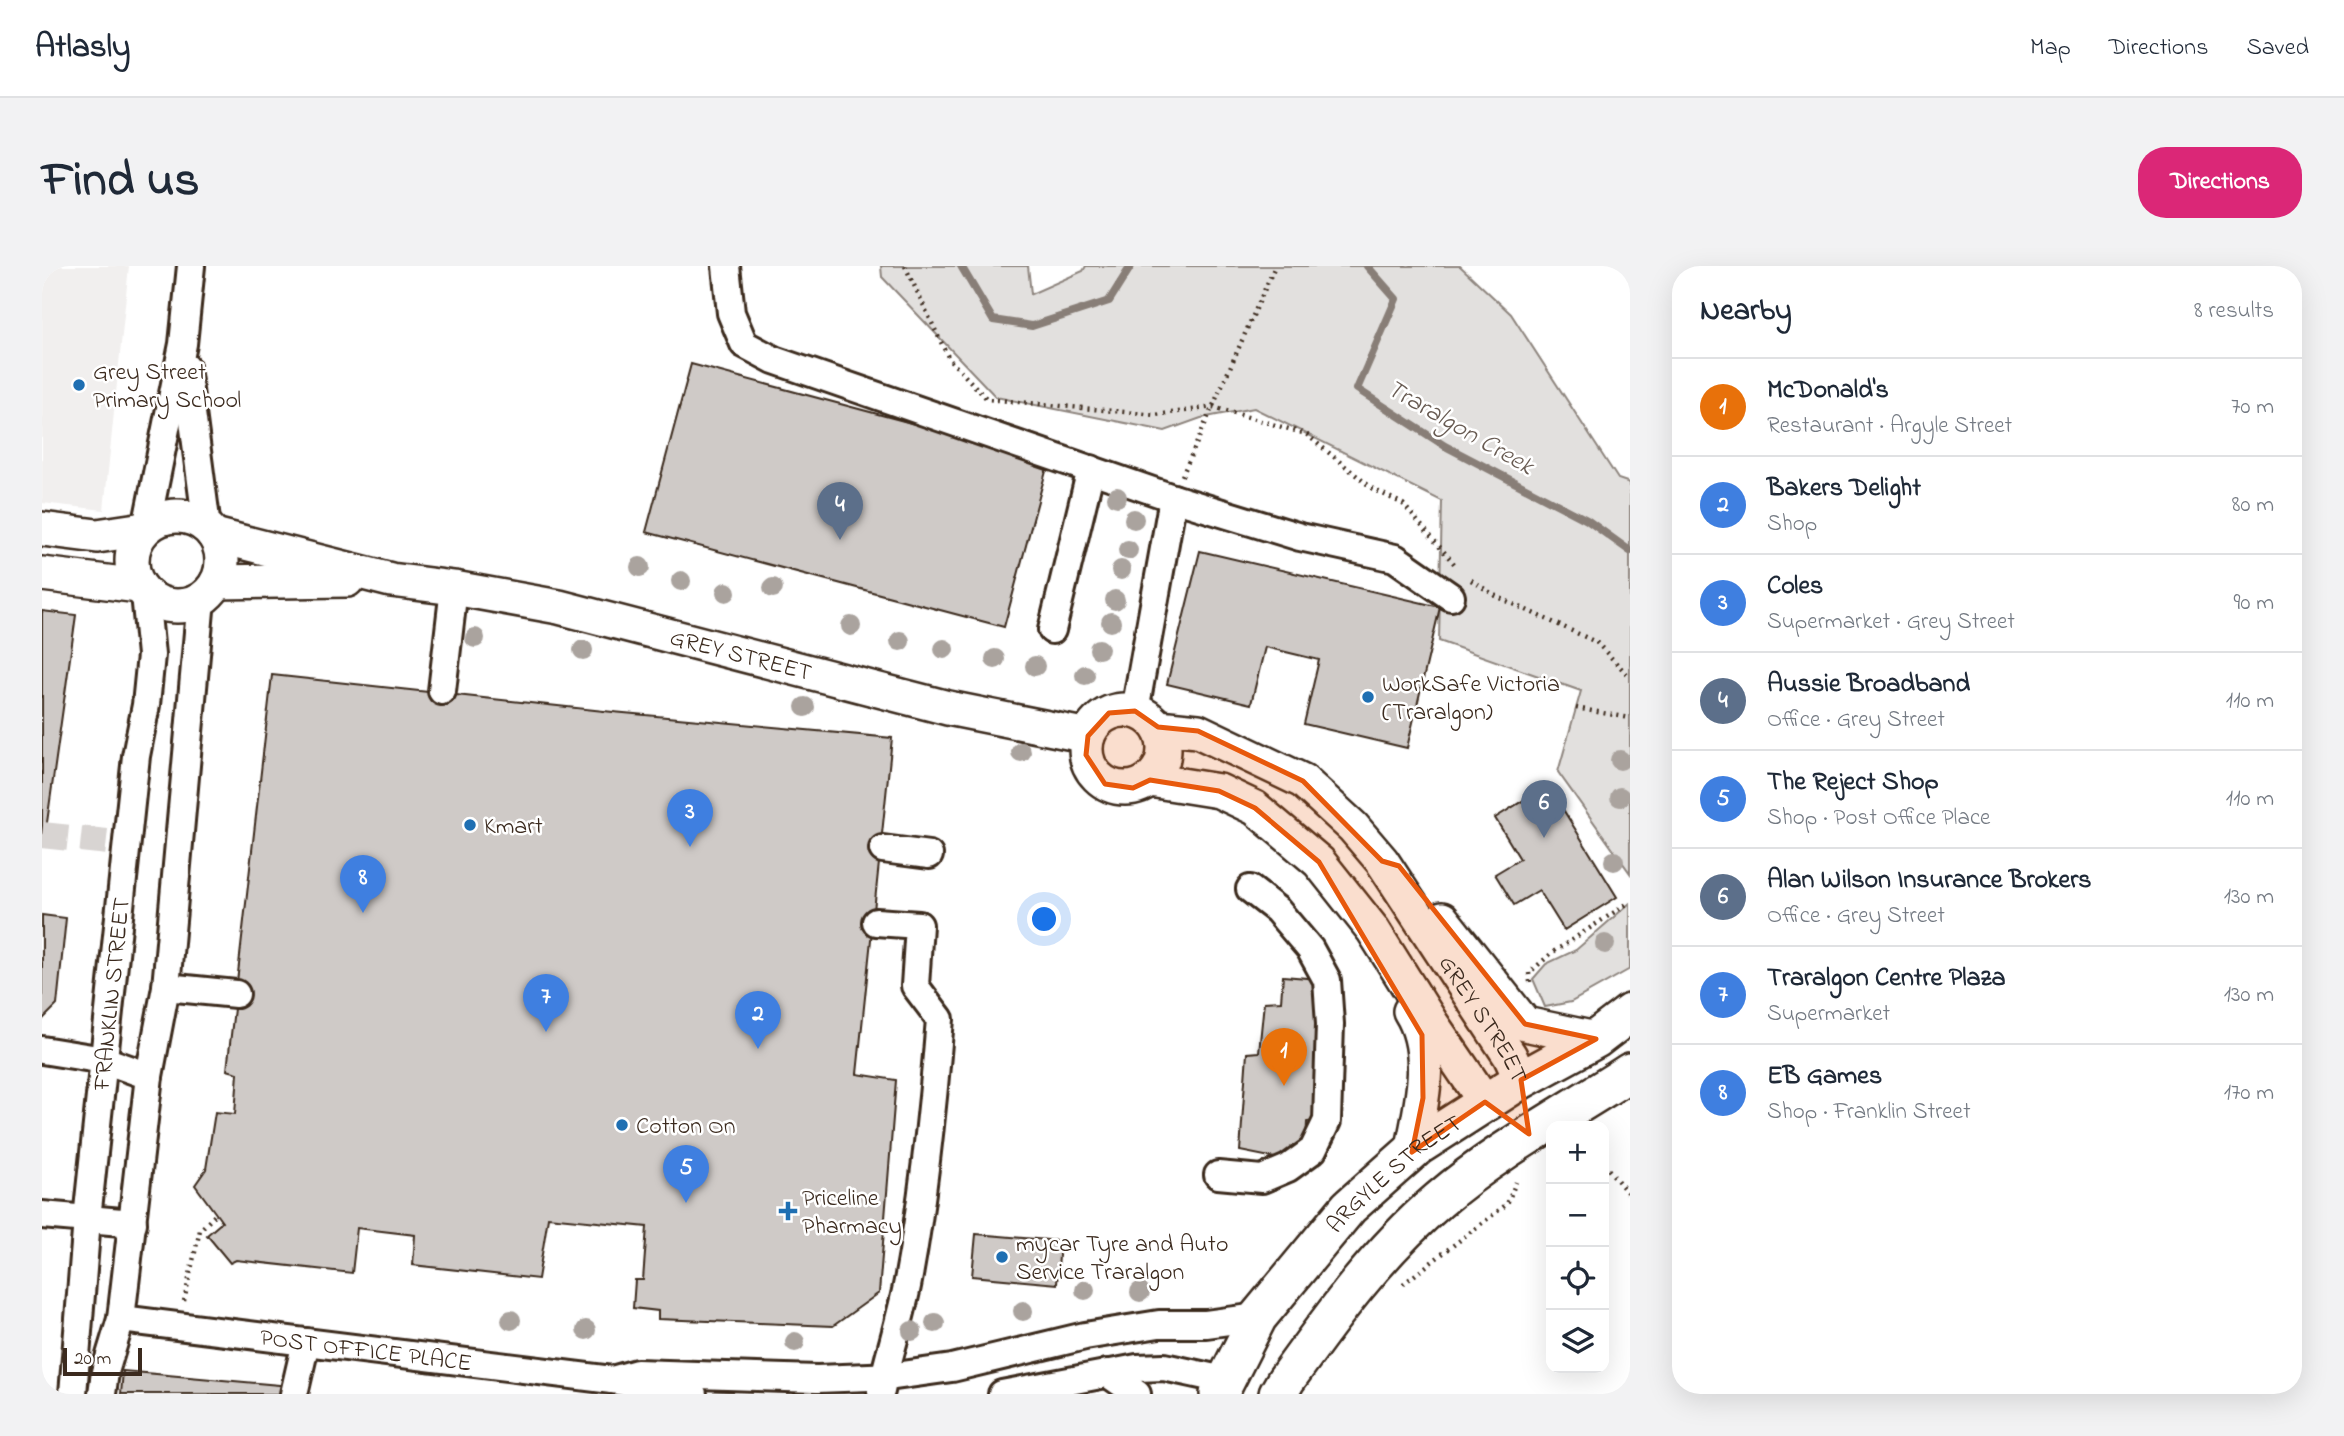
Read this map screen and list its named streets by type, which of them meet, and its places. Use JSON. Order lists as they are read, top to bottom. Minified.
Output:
{"streets":{"highway":["GREY STREET","ARGYLE STREET"],"street":["FRANKLIN STREET","POST OFFICE PLACE"]},"crossings":[["GREY STREET","FRANKLIN STREET"],["GREY STREET","ARGYLE STREET"],["FRANKLIN STREET","POST OFFICE PLACE"]],"water":["Traralgon Creek"],"places":{"other":["Grey Street Primary School","WorkSafe Victoria (Traralgon)","Kmart","Cotton On","mycar Tyre and Auto Service Traralgon"],"health":["Priceline Pharmacy"]},"scale_bar":"20 m","page":{"header":"Atlasly","nav":["Map","Directions","Saved"],"title":"Find us","buttons":"Directions","heading":["Nearby","8 results"],"list":[{"mark":"1","name":"McDonald's","note":"Restaurant · Argyle Street","value":"70 m"},{"mark":"2","name":"Bakers Delight","note":"Shop","value":"80 m"},{"mark":"3","name":"Coles","note":"Supermarket · Grey Street","value":"90 m"},{"mark":"4","name":"Aussie Broadband","note":"Office · Grey Street","value":"110 m"},{"mark":"5","name":"The Reject Shop","note":"Shop · Post Office Place","value":"110 m"},{"mark":"6","name":"Alan Wilson Insurance Brokers","note":"Office · Grey Street","value":"130 m"},{"mark":"7","name":"Traralgon Centre Plaza","note":"Supermarket","value":"130 m"},{"mark":"8","name":"EB Games","note":"Shop · Franklin Street","value":"170 m"}],"pins":["4","6","3","8","7","2","1","5"],"map_buttons":["+","−"],"scale":"20 m"}}
